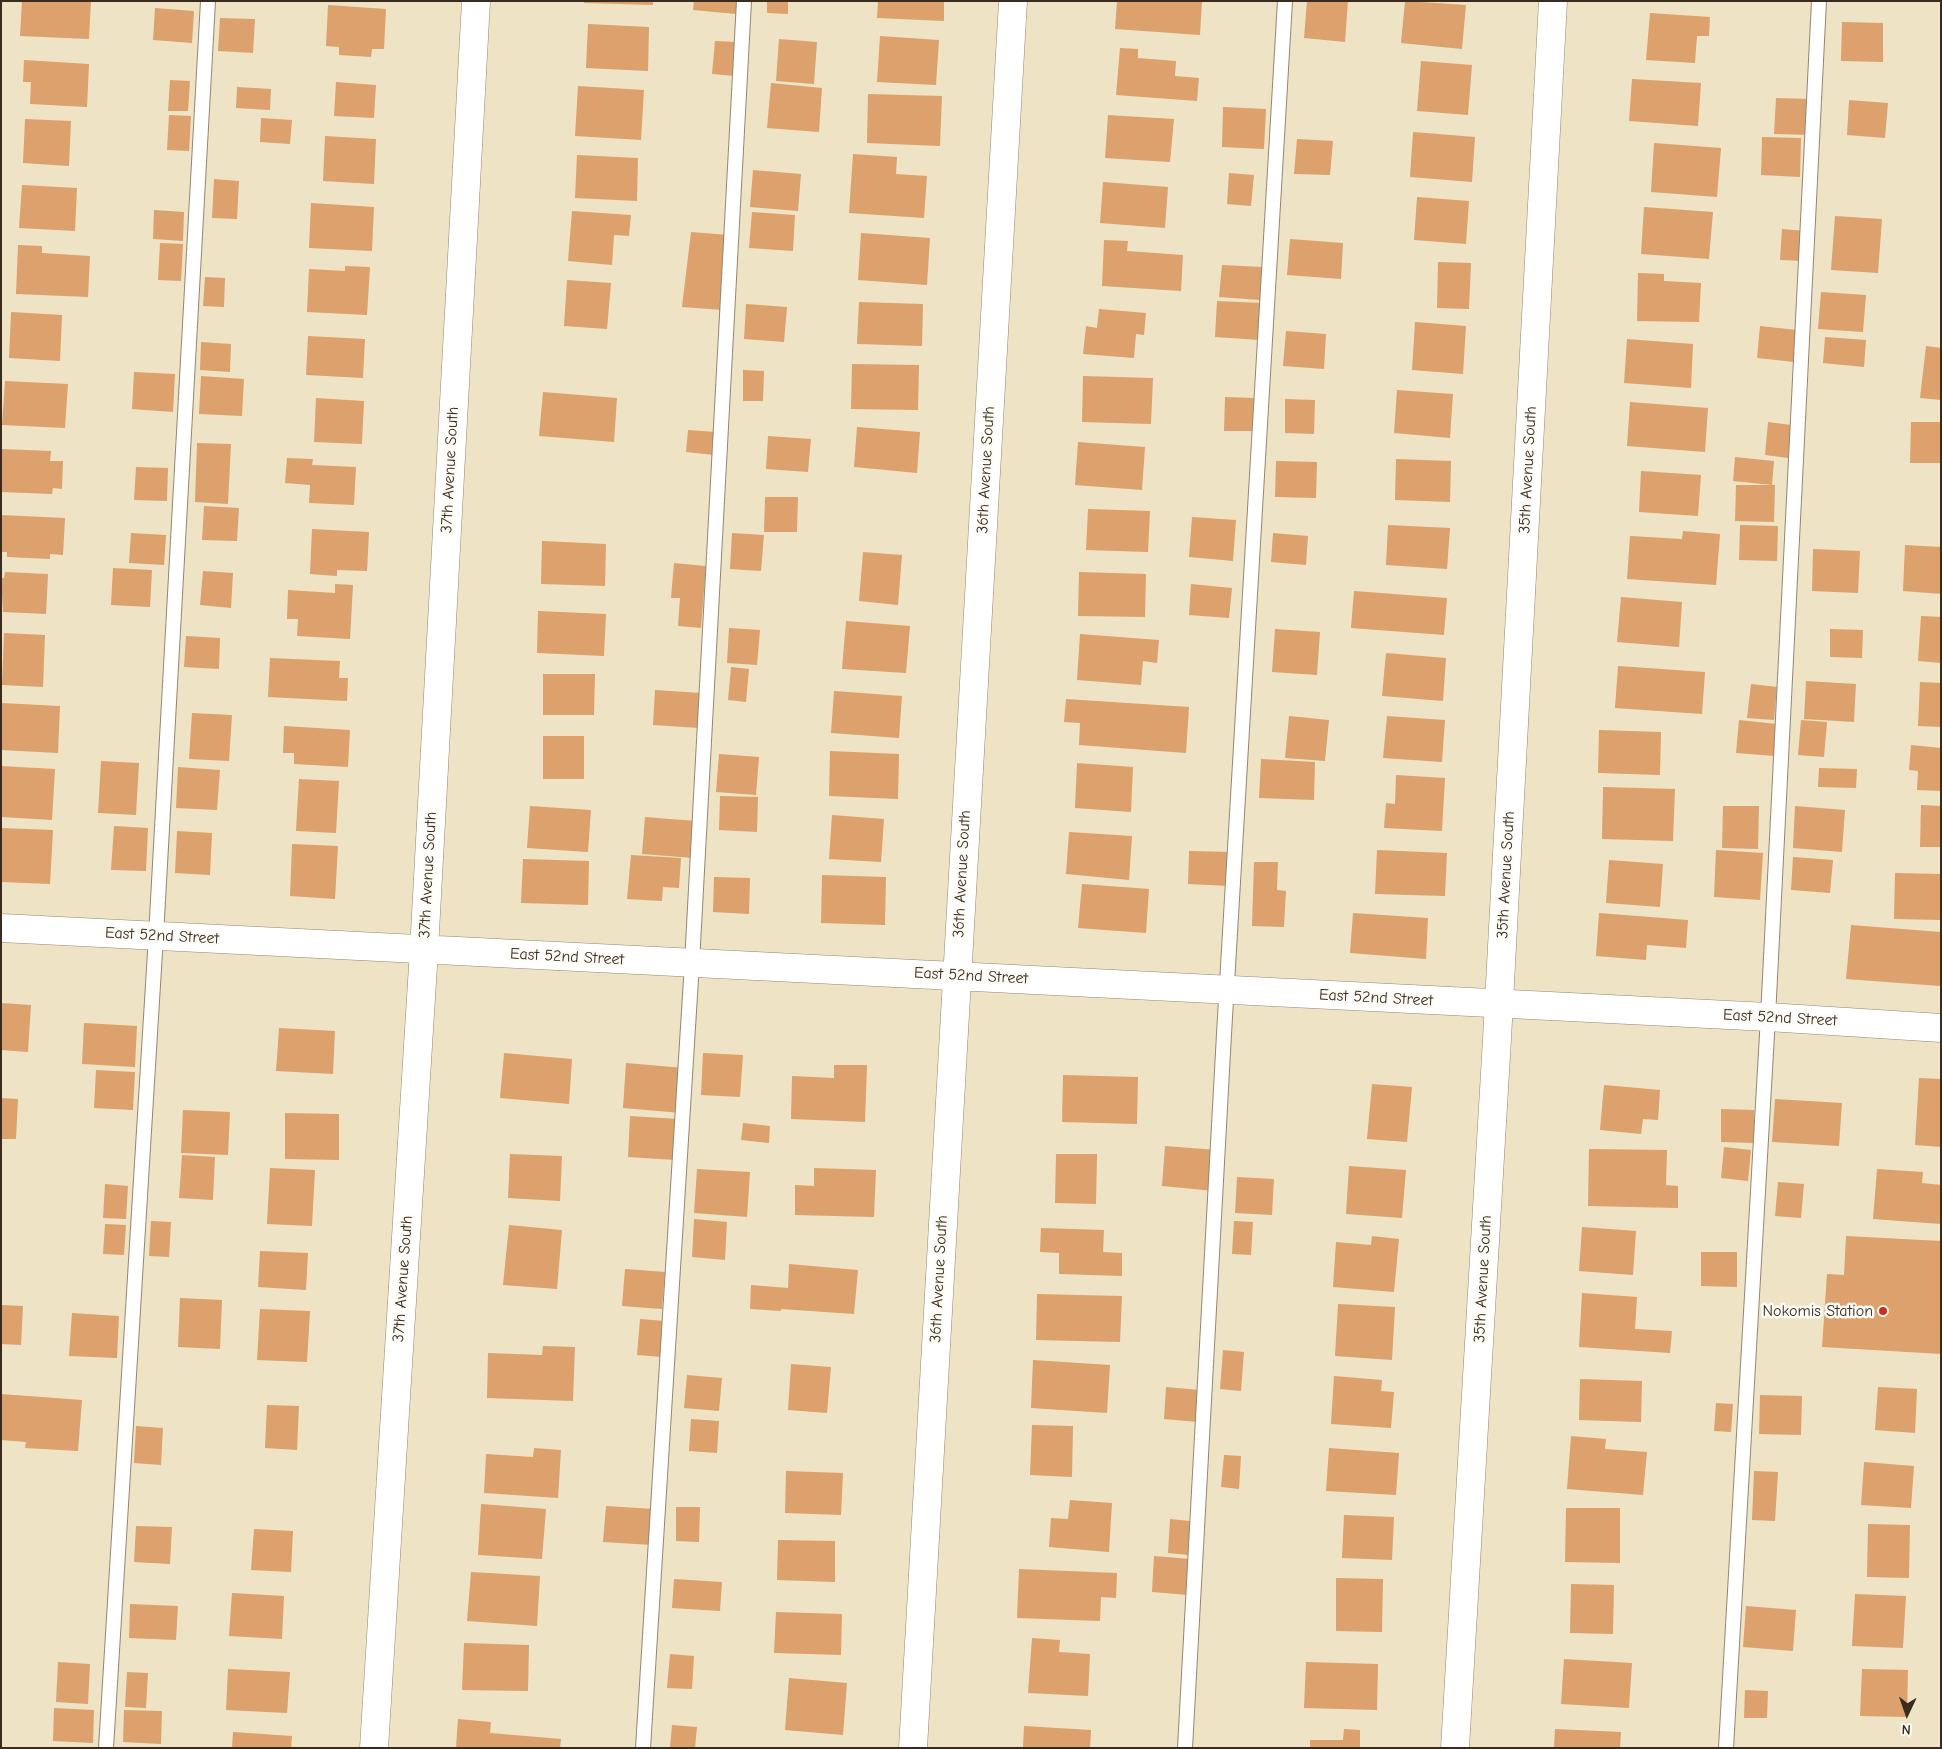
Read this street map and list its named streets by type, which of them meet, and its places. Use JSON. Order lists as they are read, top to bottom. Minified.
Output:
{"streets":{"street":["37th Avenue South","36th Avenue South","35th Avenue South","East 52nd Street"]},"crossings":[["37th Avenue South","East 52nd Street"],["36th Avenue South","East 52nd Street"],["35th Avenue South","East 52nd Street"]],"places":["Nokomis Station"],"north":"bottom"}
